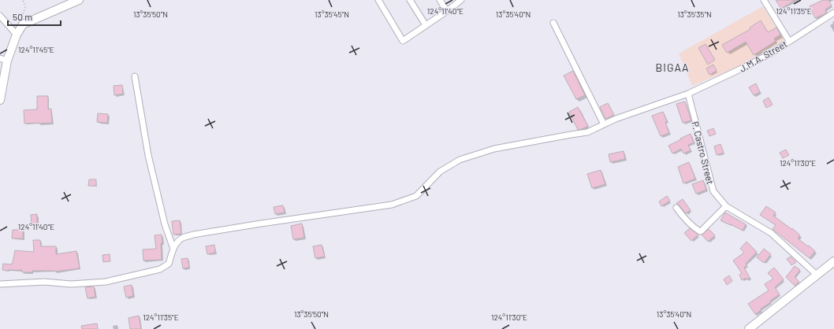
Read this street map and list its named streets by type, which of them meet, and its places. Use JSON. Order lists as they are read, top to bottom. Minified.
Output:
{"streets":{"street":["J.M.A. Street","P. Castro Street"]},"crossings":[["J.M.A. Street","P. Castro Street"]],"districts":["BIGAA"],"scale_bar":"50 m","coordinates":["124°11'40\"E","124°11'35\"E","13°35'50\"N","13°35'45\"N","13°35'40\"N","13°35'35\"N","124°11'45\"E","124°11'30\"E"]}
